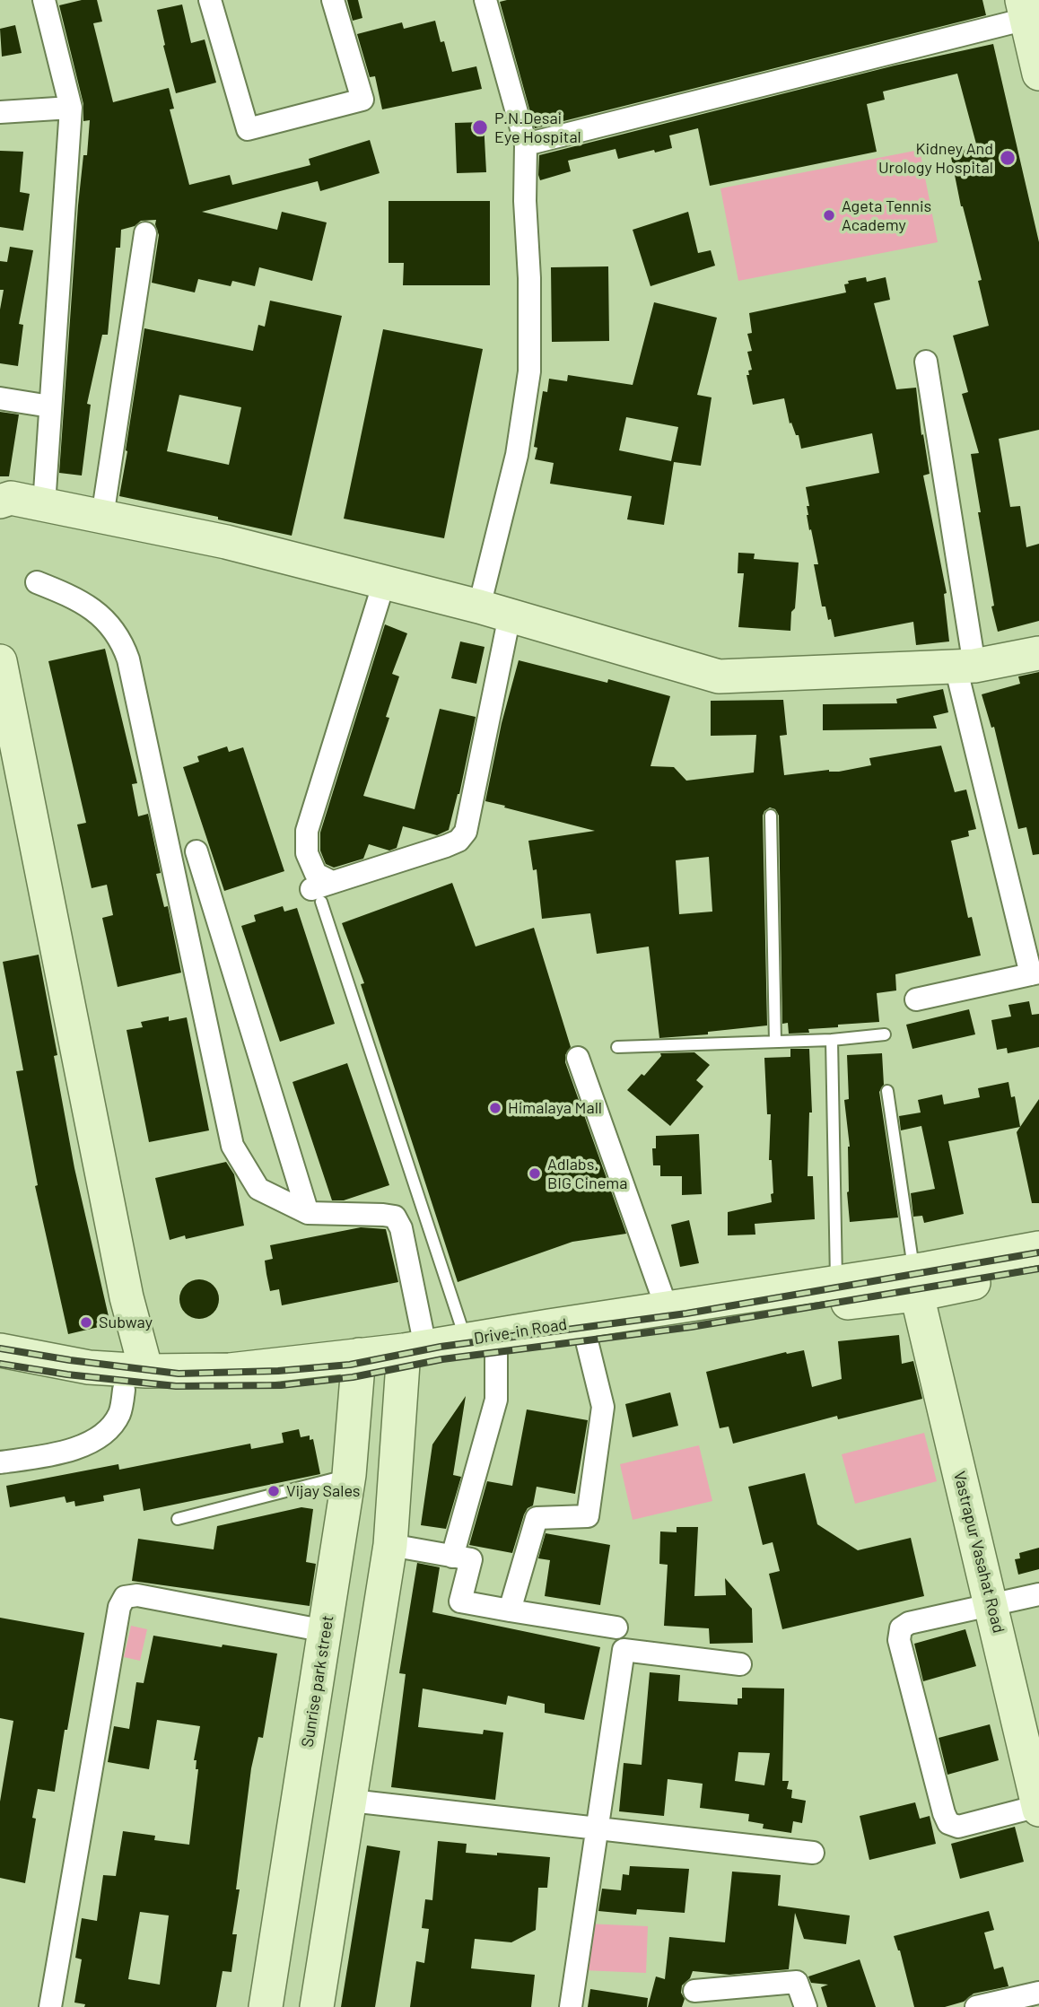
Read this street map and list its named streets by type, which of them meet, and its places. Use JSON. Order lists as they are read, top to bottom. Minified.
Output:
{"streets":{"main road":["Drive-in Road","Vastrapur Vasahat Road","Sunrise park street"]},"crossings":[["Drive-in Road","Vastrapur Vasahat Road"],["Drive-in Road","Sunrise park street"]],"places":["P.N.Desai Eye Hospital","Kidney And Urology Hospital","Ageta Tennis Academy","Himalaya Mall","Adlabs, BIG Cinema","Subway","Vijay Sales"]}
